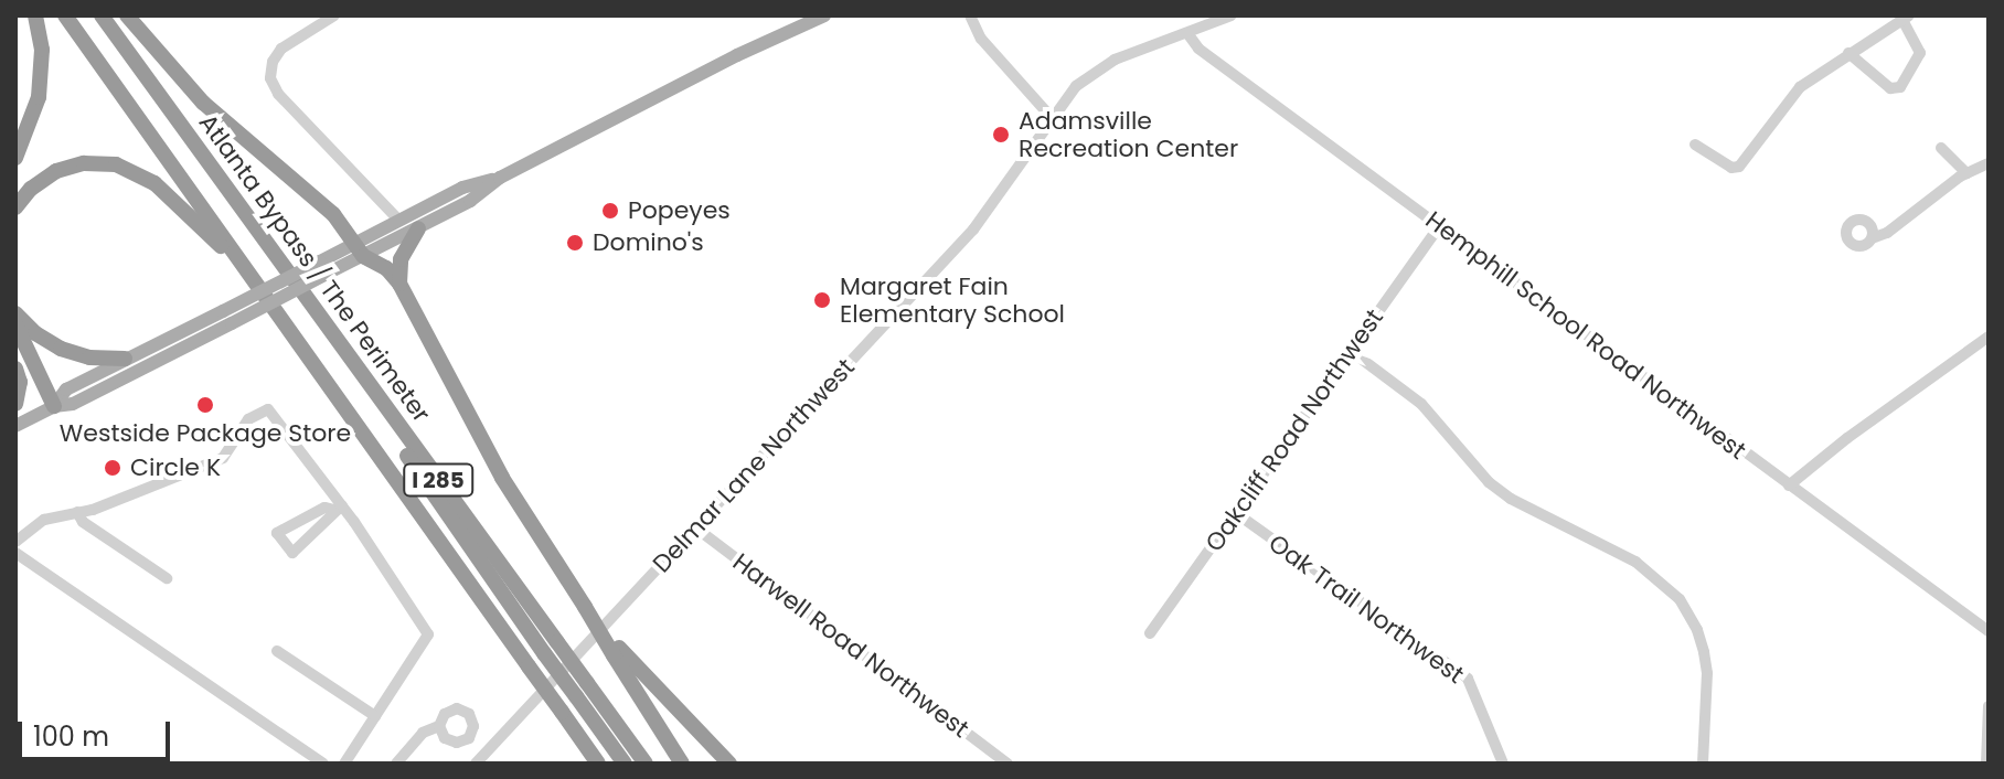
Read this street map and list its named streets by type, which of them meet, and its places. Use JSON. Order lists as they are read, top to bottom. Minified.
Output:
{"streets":{"highway":["Atlanta Bypass / The Perimeter","I 285"],"street":["Hemphill School Road Northwest","Oakcliff Road Northwest","Delmar Lane Northwest","Oak Trail Northwest","Harwell Road Northwest"]},"crossings":[["Hemphill School Road Northwest","Oakcliff Road Northwest"],["Hemphill School Road Northwest","Delmar Lane Northwest"],["Oakcliff Road Northwest","Oak Trail Northwest"],["Delmar Lane Northwest","Harwell Road Northwest"]],"places":["Adamsville Recreation Center","Popeyes","Domino's","Margaret Fain Elementary School","Westside Package Store","Circle K"],"scale_bar":"100 m"}
